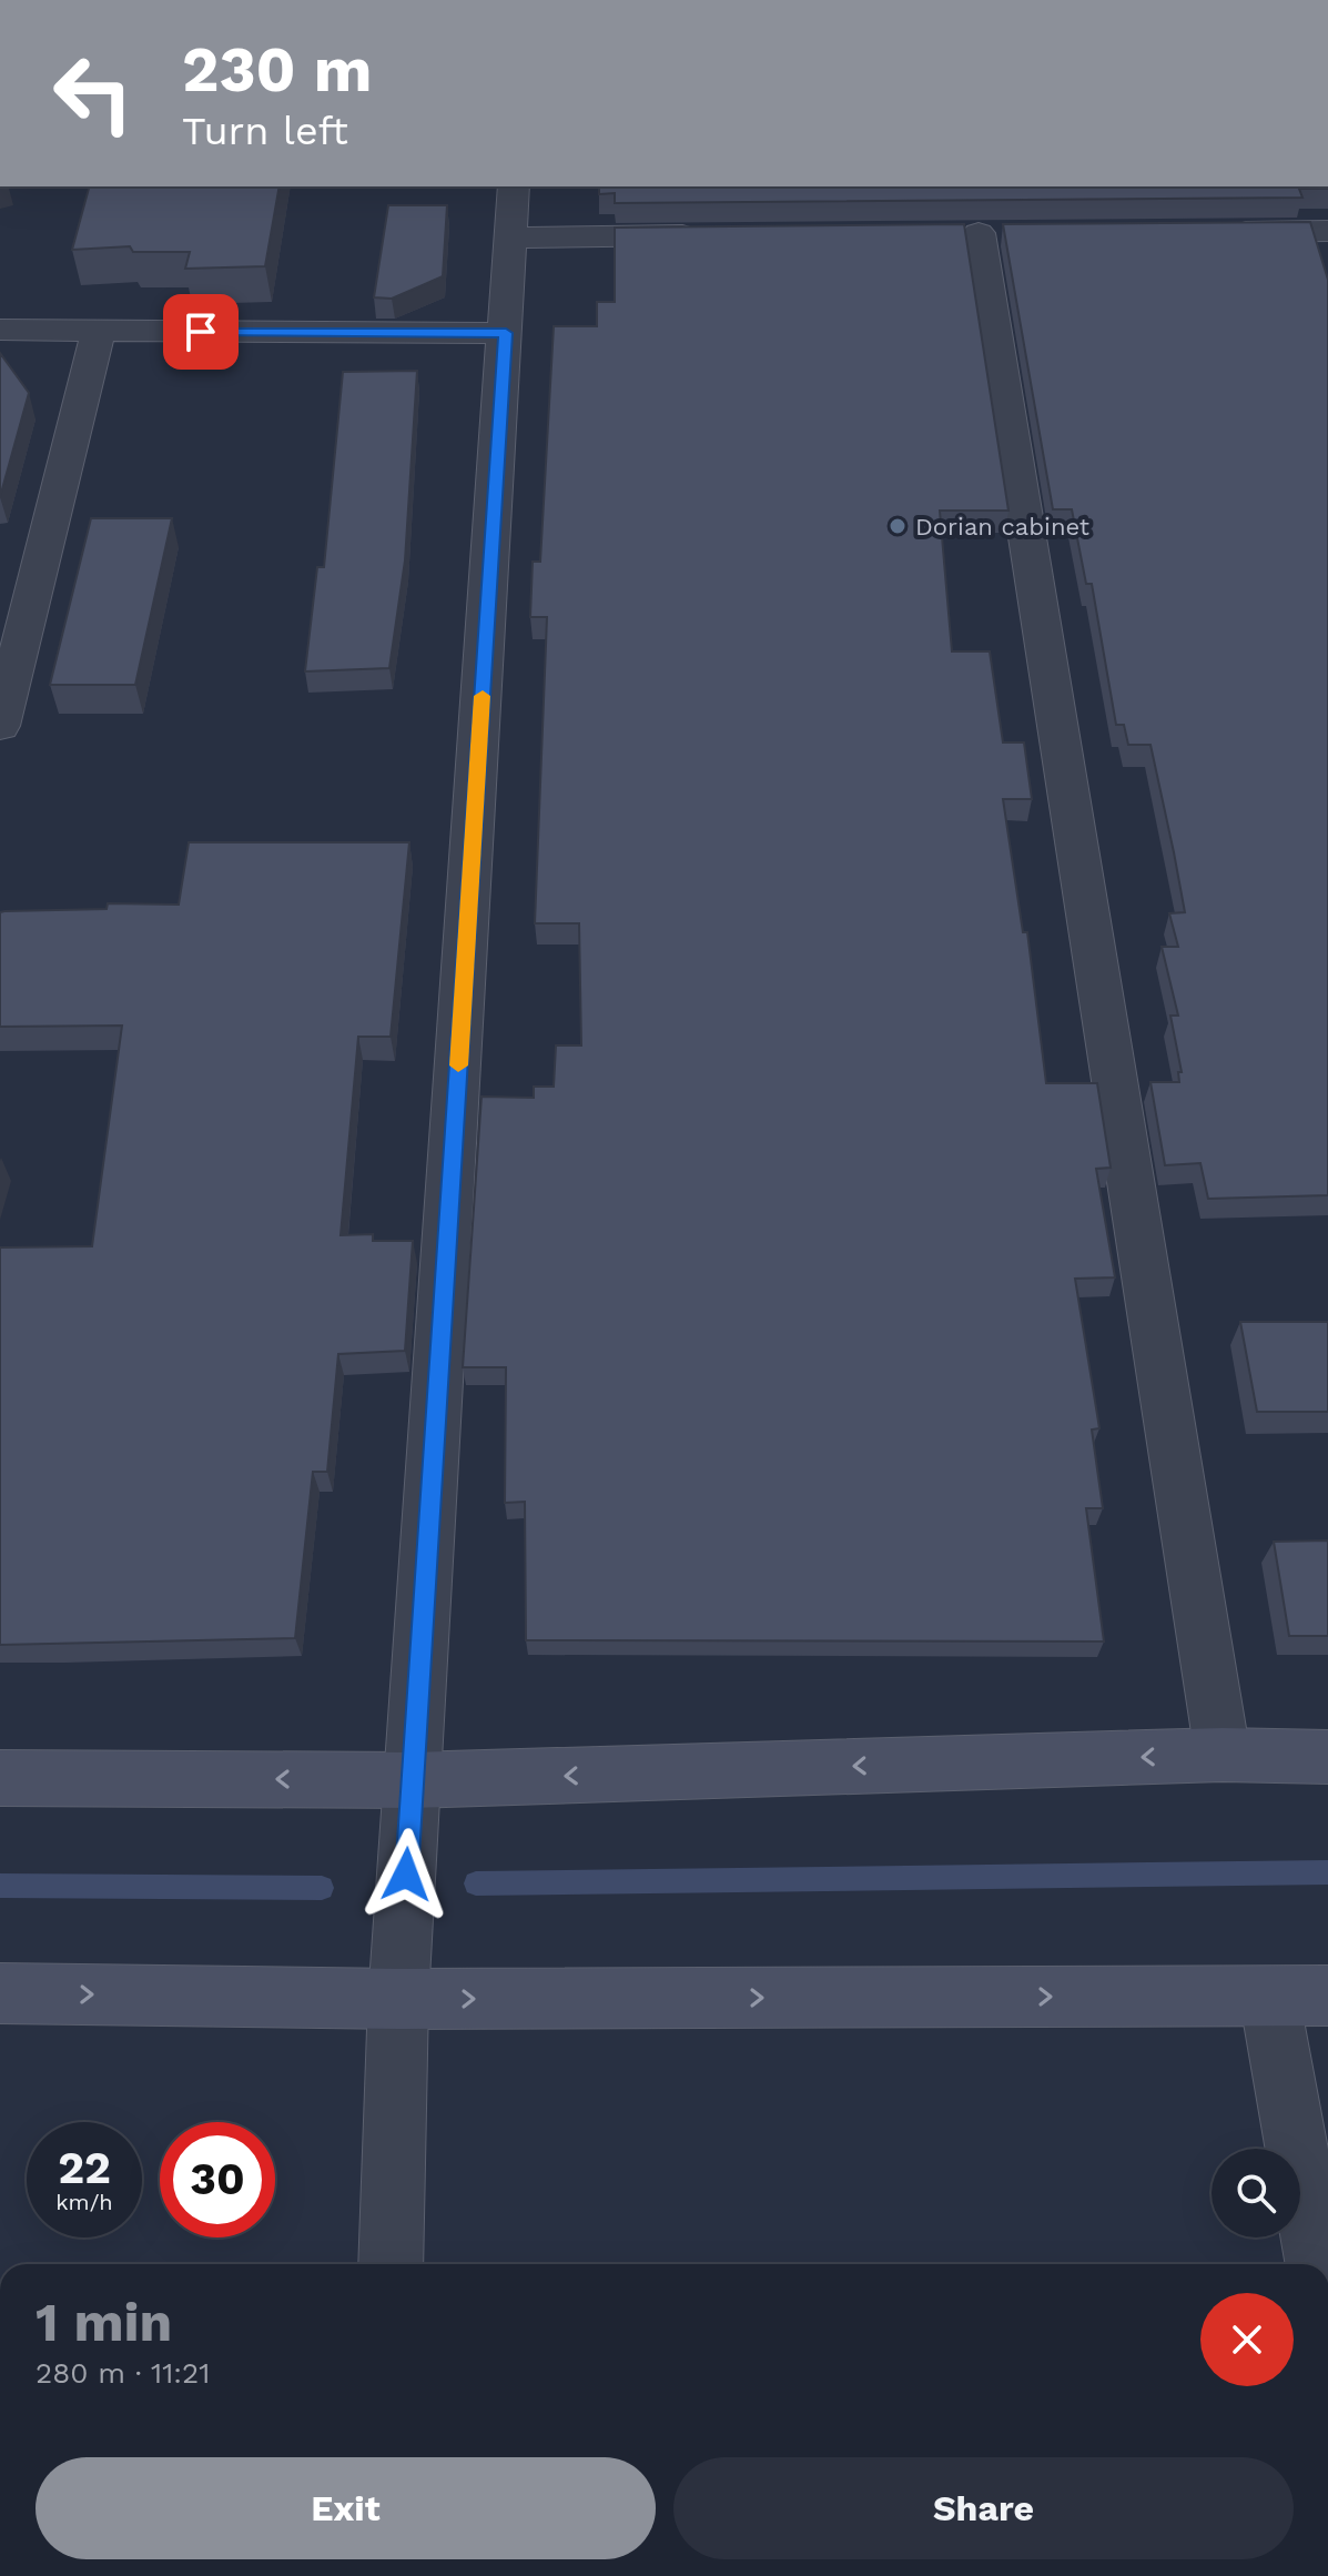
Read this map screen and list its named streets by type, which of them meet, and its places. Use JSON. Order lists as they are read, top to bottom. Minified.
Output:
{"places":["Dorian cabinet"],"page":{"turn":["230 m","Turn left"],"speed":"22 km/h","limit":"30","heading":["1 min","280 m · 11:21"],"buttons":["Exit","Share"]}}
